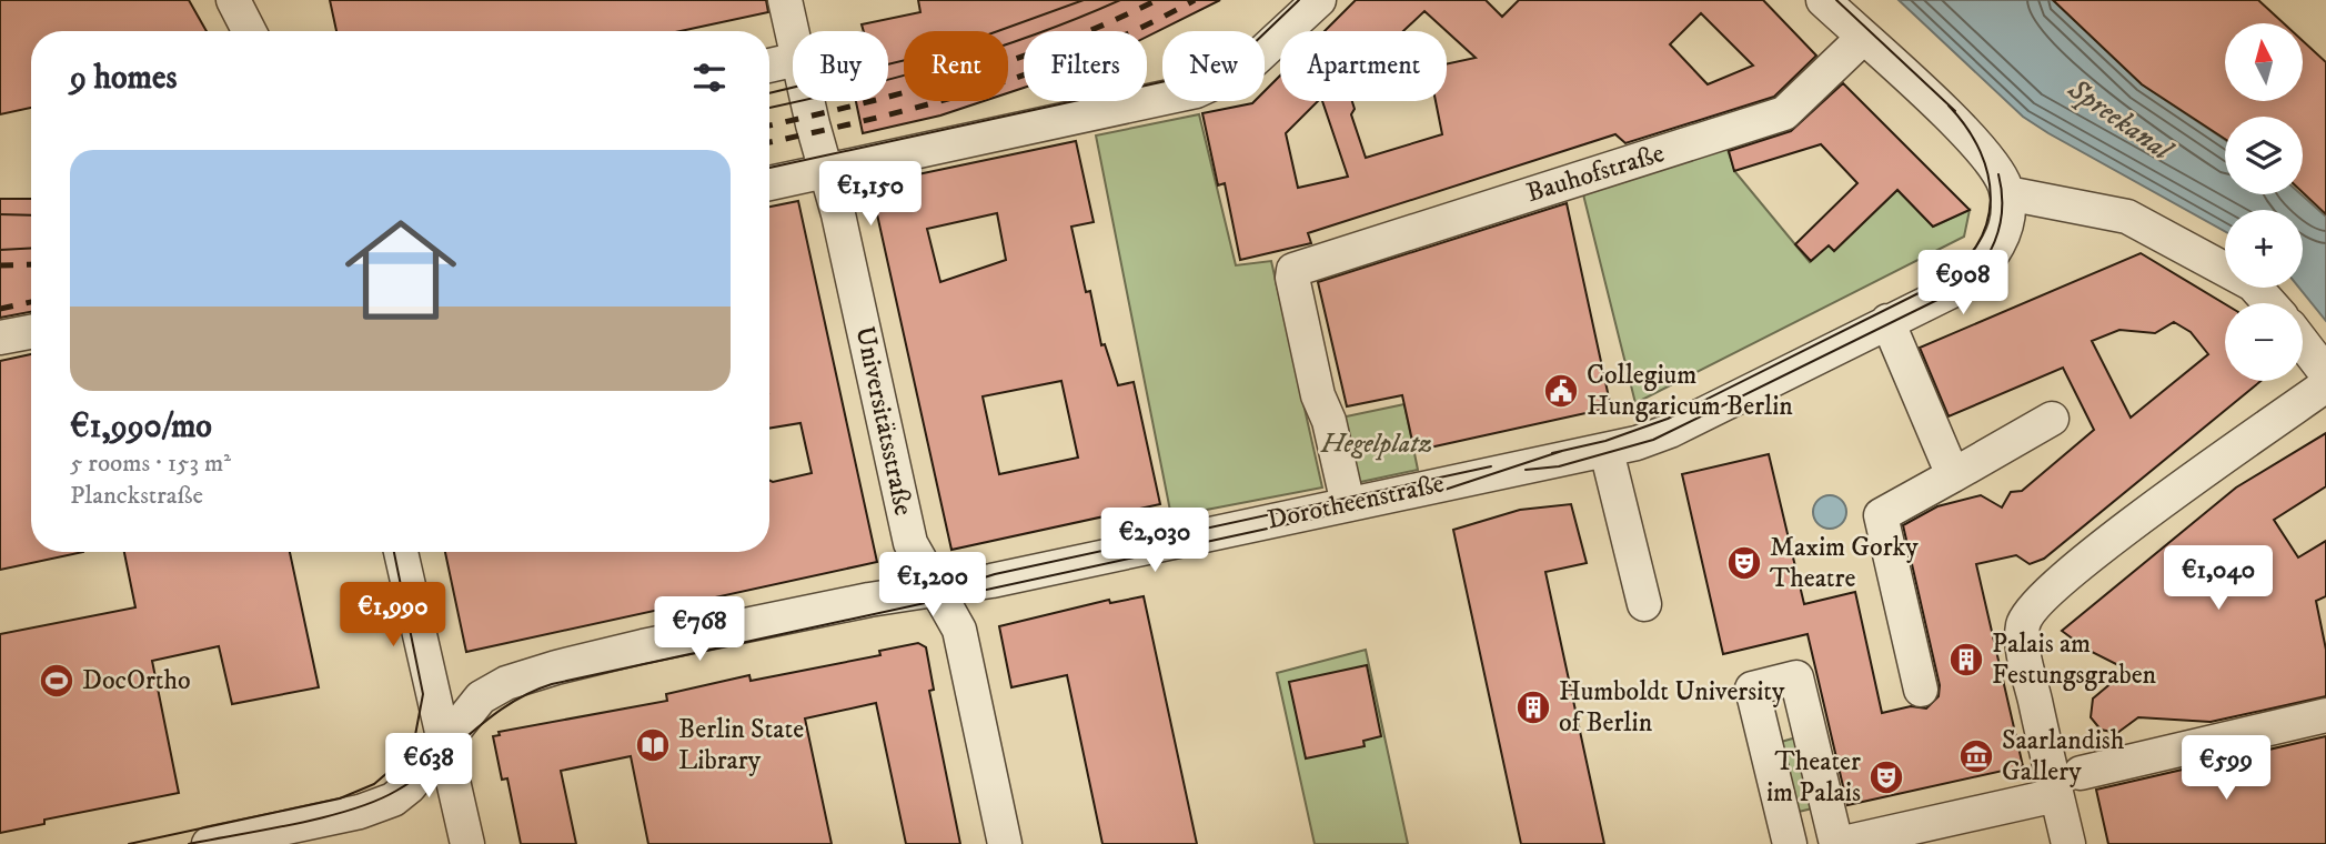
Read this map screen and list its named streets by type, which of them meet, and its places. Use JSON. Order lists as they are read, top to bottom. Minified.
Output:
{"streets":{"street":["Bauhofstraße","Universitätsstraße","Dorotheenstraße"]},"crossings":[["Bauhofstraße","Dorotheenstraße"],["Universitätsstraße","Dorotheenstraße"]],"water":["Spreekanal"],"parks":["Hegelplatz"],"places":{"public building":["Collegium Hungaricum Berlin"],"theatre":["Maxim Gorky Theatre","Theater im Palais"],"building":["Palais am Festungsgraben","Humboldt University of Berlin"],"sports":["DocOrtho"],"library":["Berlin State Library"],"museum":["Saarlandish Gallery"]},"north":"top","page":{"map_buttons":["+","−"],"chip":["Buy","Rent","Filters","New","Apartment"],"heading":"9 homes","list":[{"name":"€1,990/mo","note":"5 rooms · 153 m² · Planckstraße"}],"price":["€1,150","€908","€2,030","€1,040","€1,200","€1,990","€768","€638","€599"]}}
